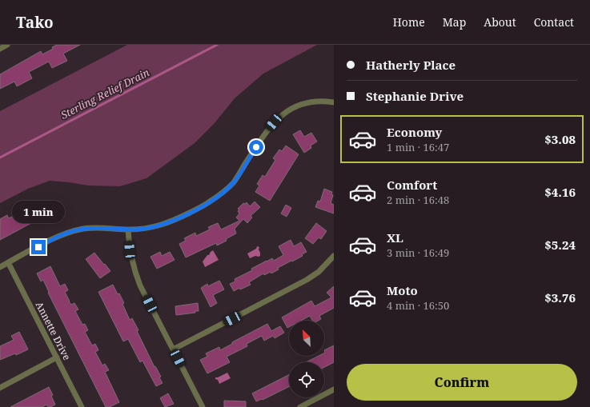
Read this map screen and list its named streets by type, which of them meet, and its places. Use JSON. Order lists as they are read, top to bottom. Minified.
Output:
{"streets":{"street":["Annette Drive"]},"water":["Sterling Relief Drain"],"north":"top left","page":{"header":"Tako","nav":["Home","Map","About","Contact"],"banner":["Hatherly Place","Stephanie Drive"],"list":[{"name":"Economy","note":"1 min · 16:47","value":"$3.08"},{"name":"Comfort","note":"2 min · 16:48","value":"$4.16"},{"name":"XL","note":"3 min · 16:49","value":"$5.24"},{"name":"Moto","note":"4 min · 16:50","value":"$3.76"}],"bubble":"1 min","buttons":"Confirm"}}
